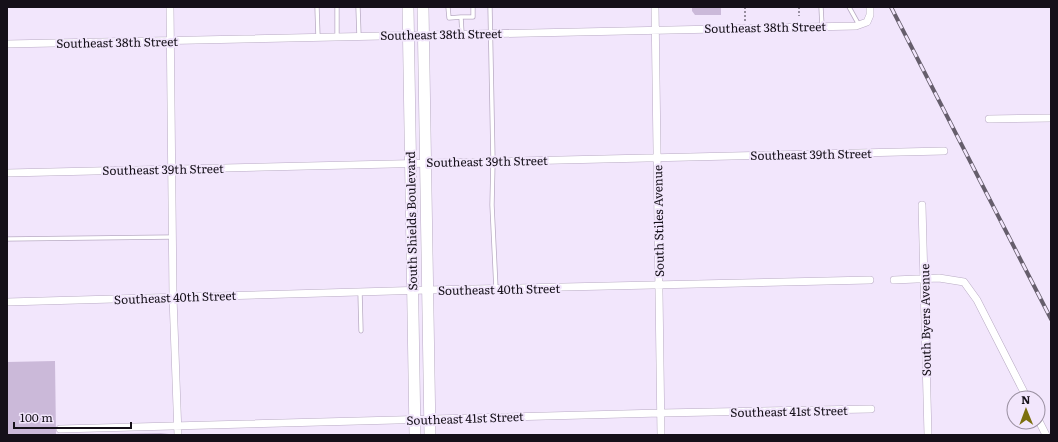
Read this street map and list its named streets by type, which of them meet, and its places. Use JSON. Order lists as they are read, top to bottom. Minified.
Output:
{"streets":{"main road":["South Shields Boulevard"],"street":["Southeast 38th Street","Southeast 39th Street","South Stiles Avenue","Southeast 40th Street","South Byers Avenue","Southeast 41st Street"]},"crossings":[["Southeast 38th Street","South Shields Boulevard"],["Southeast 38th Street","South Stiles Avenue"],["Southeast 39th Street","South Shields Boulevard"],["Southeast 39th Street","South Stiles Avenue"],["South Shields Boulevard","Southeast 40th Street"],["South Shields Boulevard","Southeast 41st Street"],["South Stiles Avenue","Southeast 40th Street"],["South Stiles Avenue","Southeast 41st Street"]],"scale_bar":"100 m","north":"top"}
